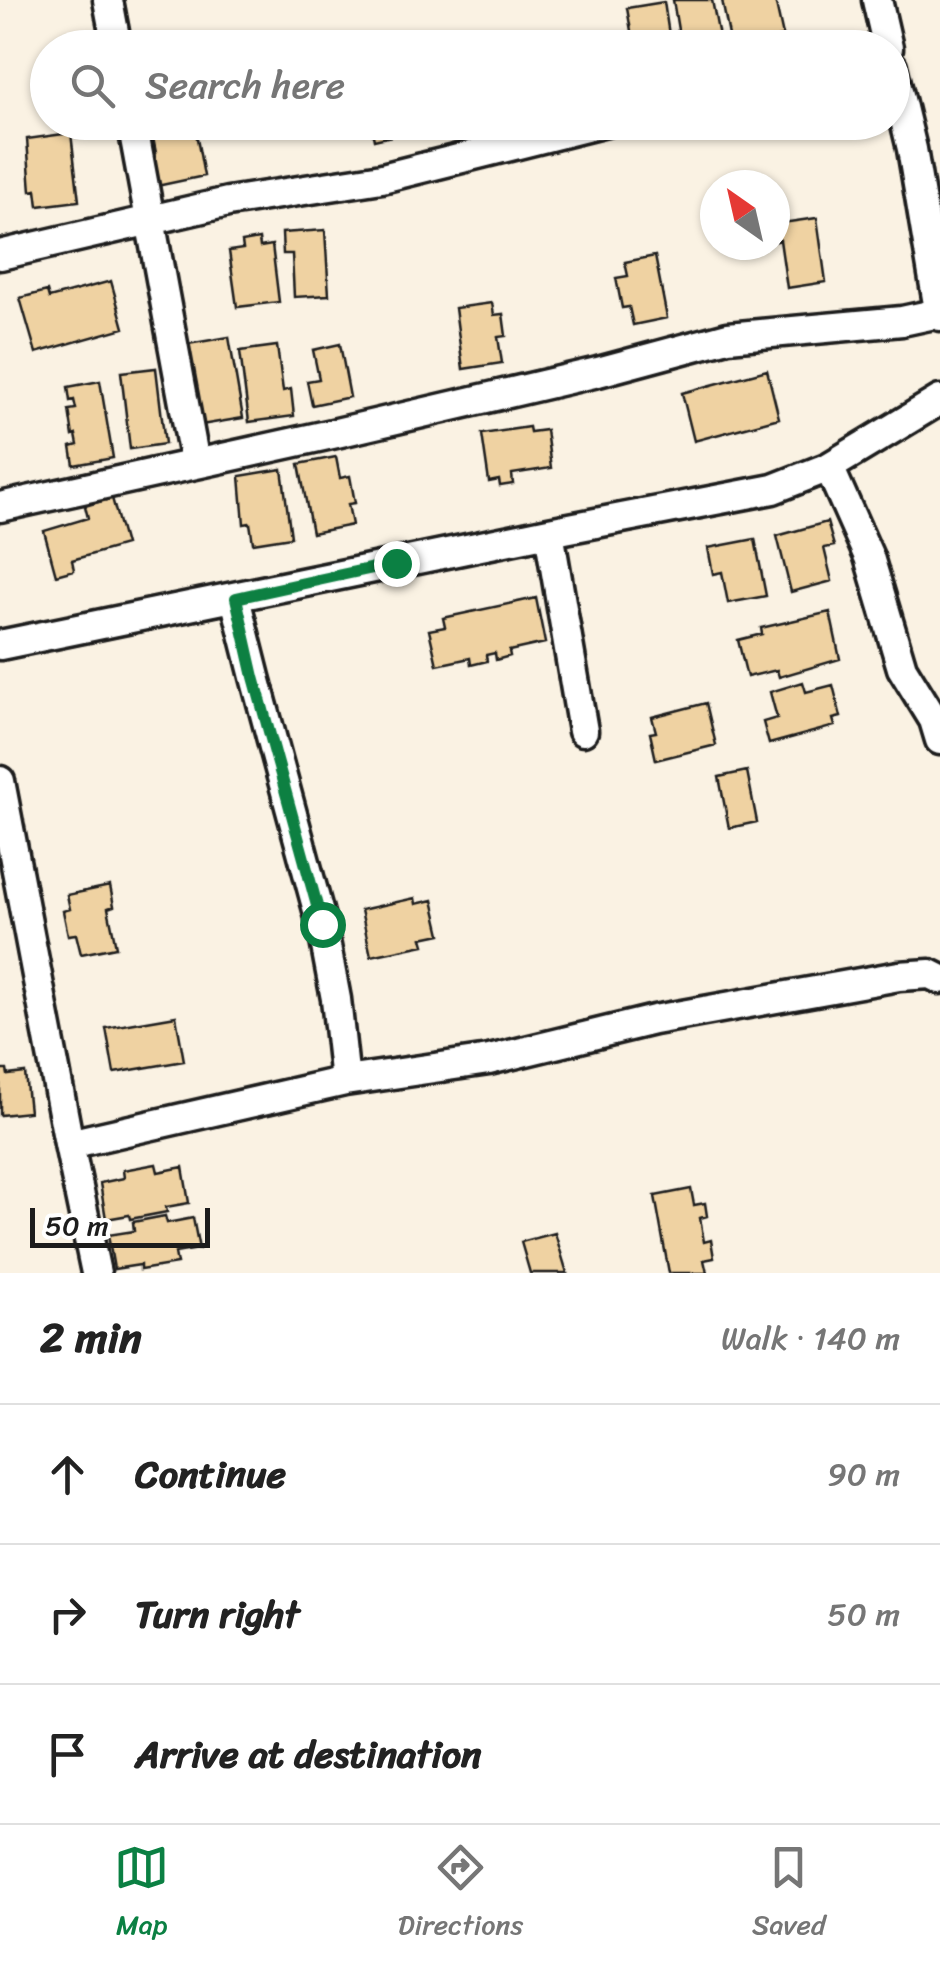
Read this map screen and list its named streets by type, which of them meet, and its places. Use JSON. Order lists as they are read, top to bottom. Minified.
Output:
{"scale_bar":"50 m","north":"top left","page":{"search":"Search here","scale":"50 m","heading":["2 min","Walk · 140 m"],"list":[["Continue","90 m"],["Turn right","50 m"],"Arrive at destination"],"nav":["Map","Directions","Saved"]}}
